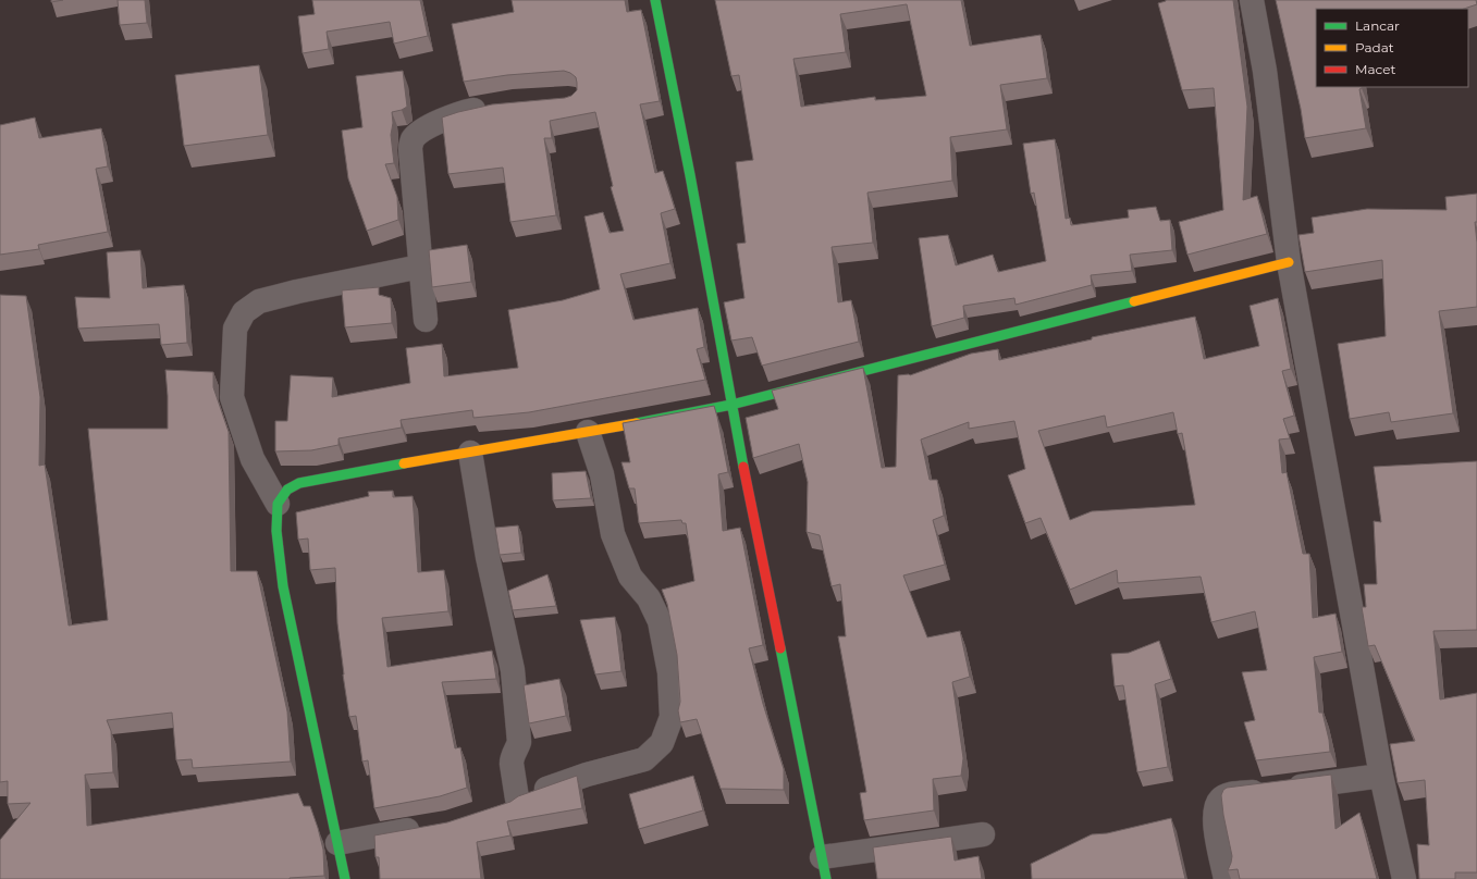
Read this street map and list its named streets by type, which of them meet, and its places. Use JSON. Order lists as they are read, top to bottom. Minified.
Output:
{"legend":["Lancar","Padat","Macet"]}
